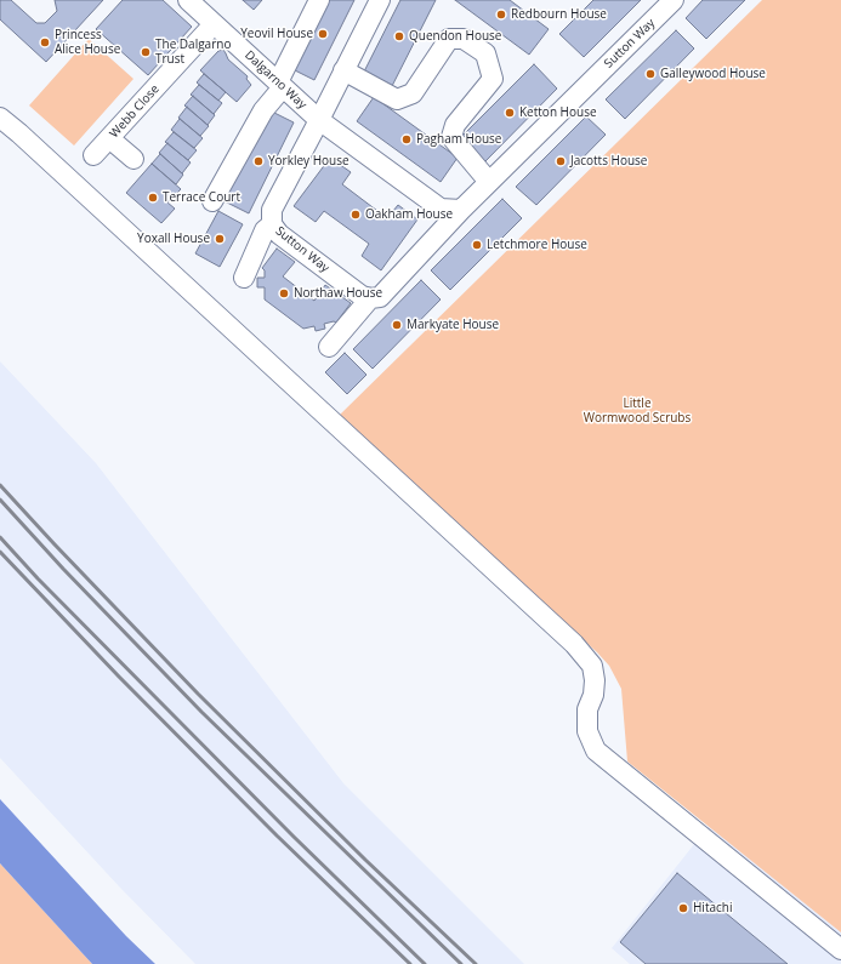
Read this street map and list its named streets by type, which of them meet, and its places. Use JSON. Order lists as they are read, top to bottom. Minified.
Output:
{"streets":{"street":["Sutton Way","Dalgarno Way","Webb Close"]},"crossings":[["Sutton Way","Dalgarno Way"],["Dalgarno Way","Webb Close"]],"parks":["Little Wormwood Scrubs"],"places":["Redbourn House","Yeovil House","Quendon House","Princess Alice House","The Dalgarno Trust","Galleywood House","Ketton House","Pagham House","Yorkley House","Jacotts House","Terrace Court","Oakham House","Yoxall House","Letchmore House","Northaw House","Markyate House","Hitachi"]}
